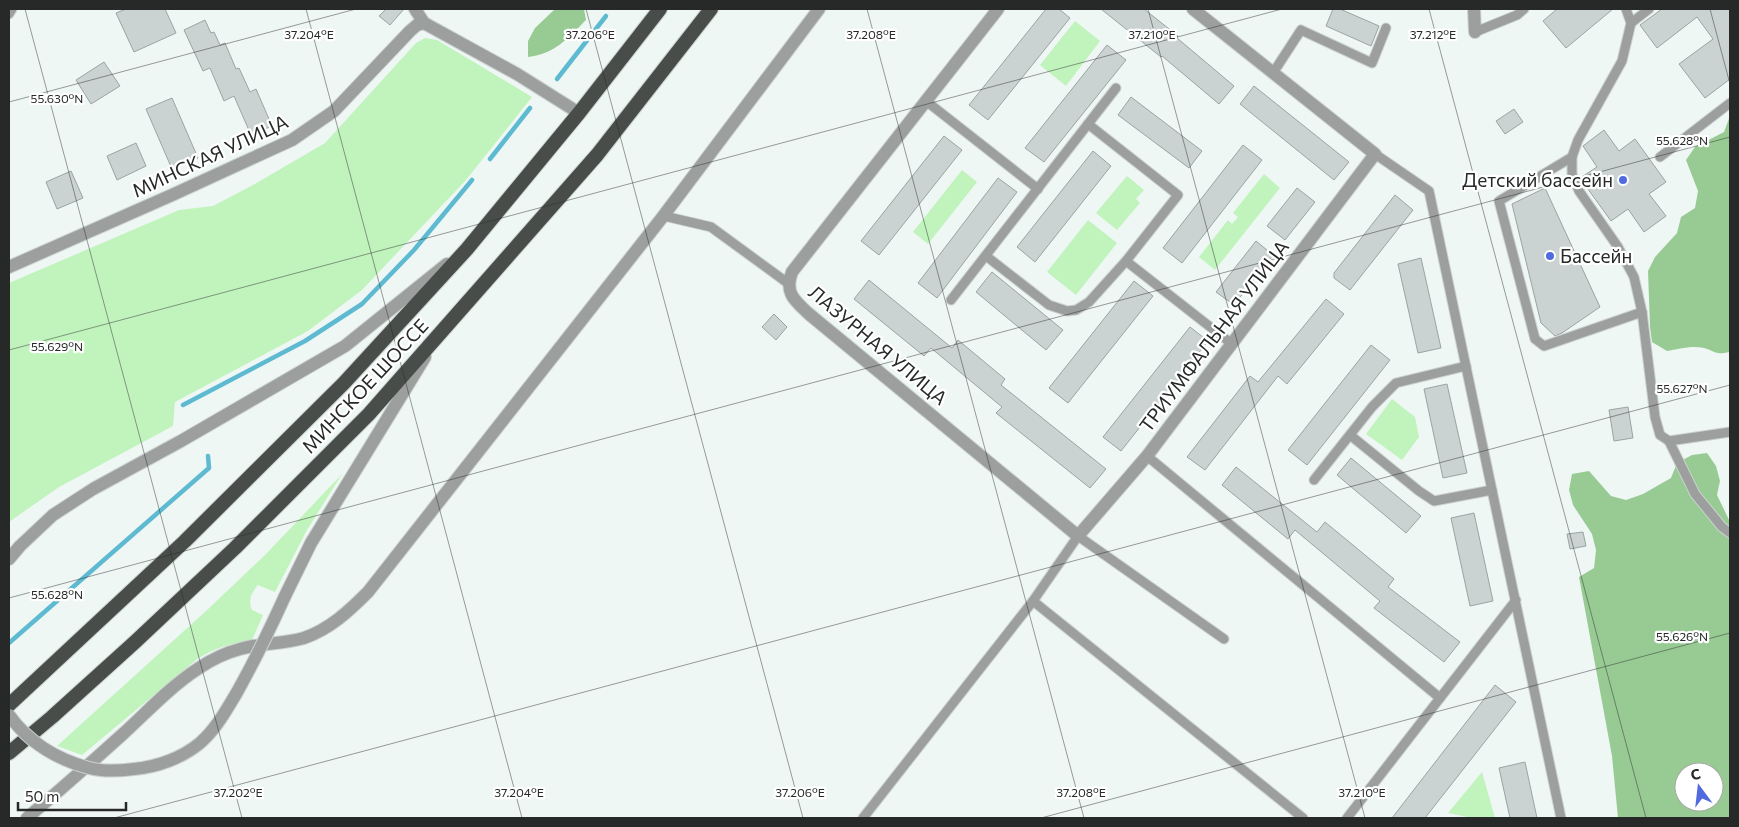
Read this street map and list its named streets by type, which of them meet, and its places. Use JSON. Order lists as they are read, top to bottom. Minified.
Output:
{"streets":{"highway":["МИНСКОЕ ШОССЕ"],"street":["МИНСКАЯ УЛИЦА","ТРИУМФАЛЬНАЯ УЛИЦА","ЛАЗУРНАЯ УЛИЦА"]},"crossings":[["ТРИУМФАЛЬНАЯ УЛИЦА","ЛАЗУРНАЯ УЛИЦА"]],"places":["Детский бассейн","Бассейн"],"scale_bar":"50 m","north":"top","coordinates":["37.204°E","37.206°E","37.208°E","37.210°E","37.212°E","55.630°N","55.628°N","55.629°N","55.627°N","55.626°N","37.202°E"]}
